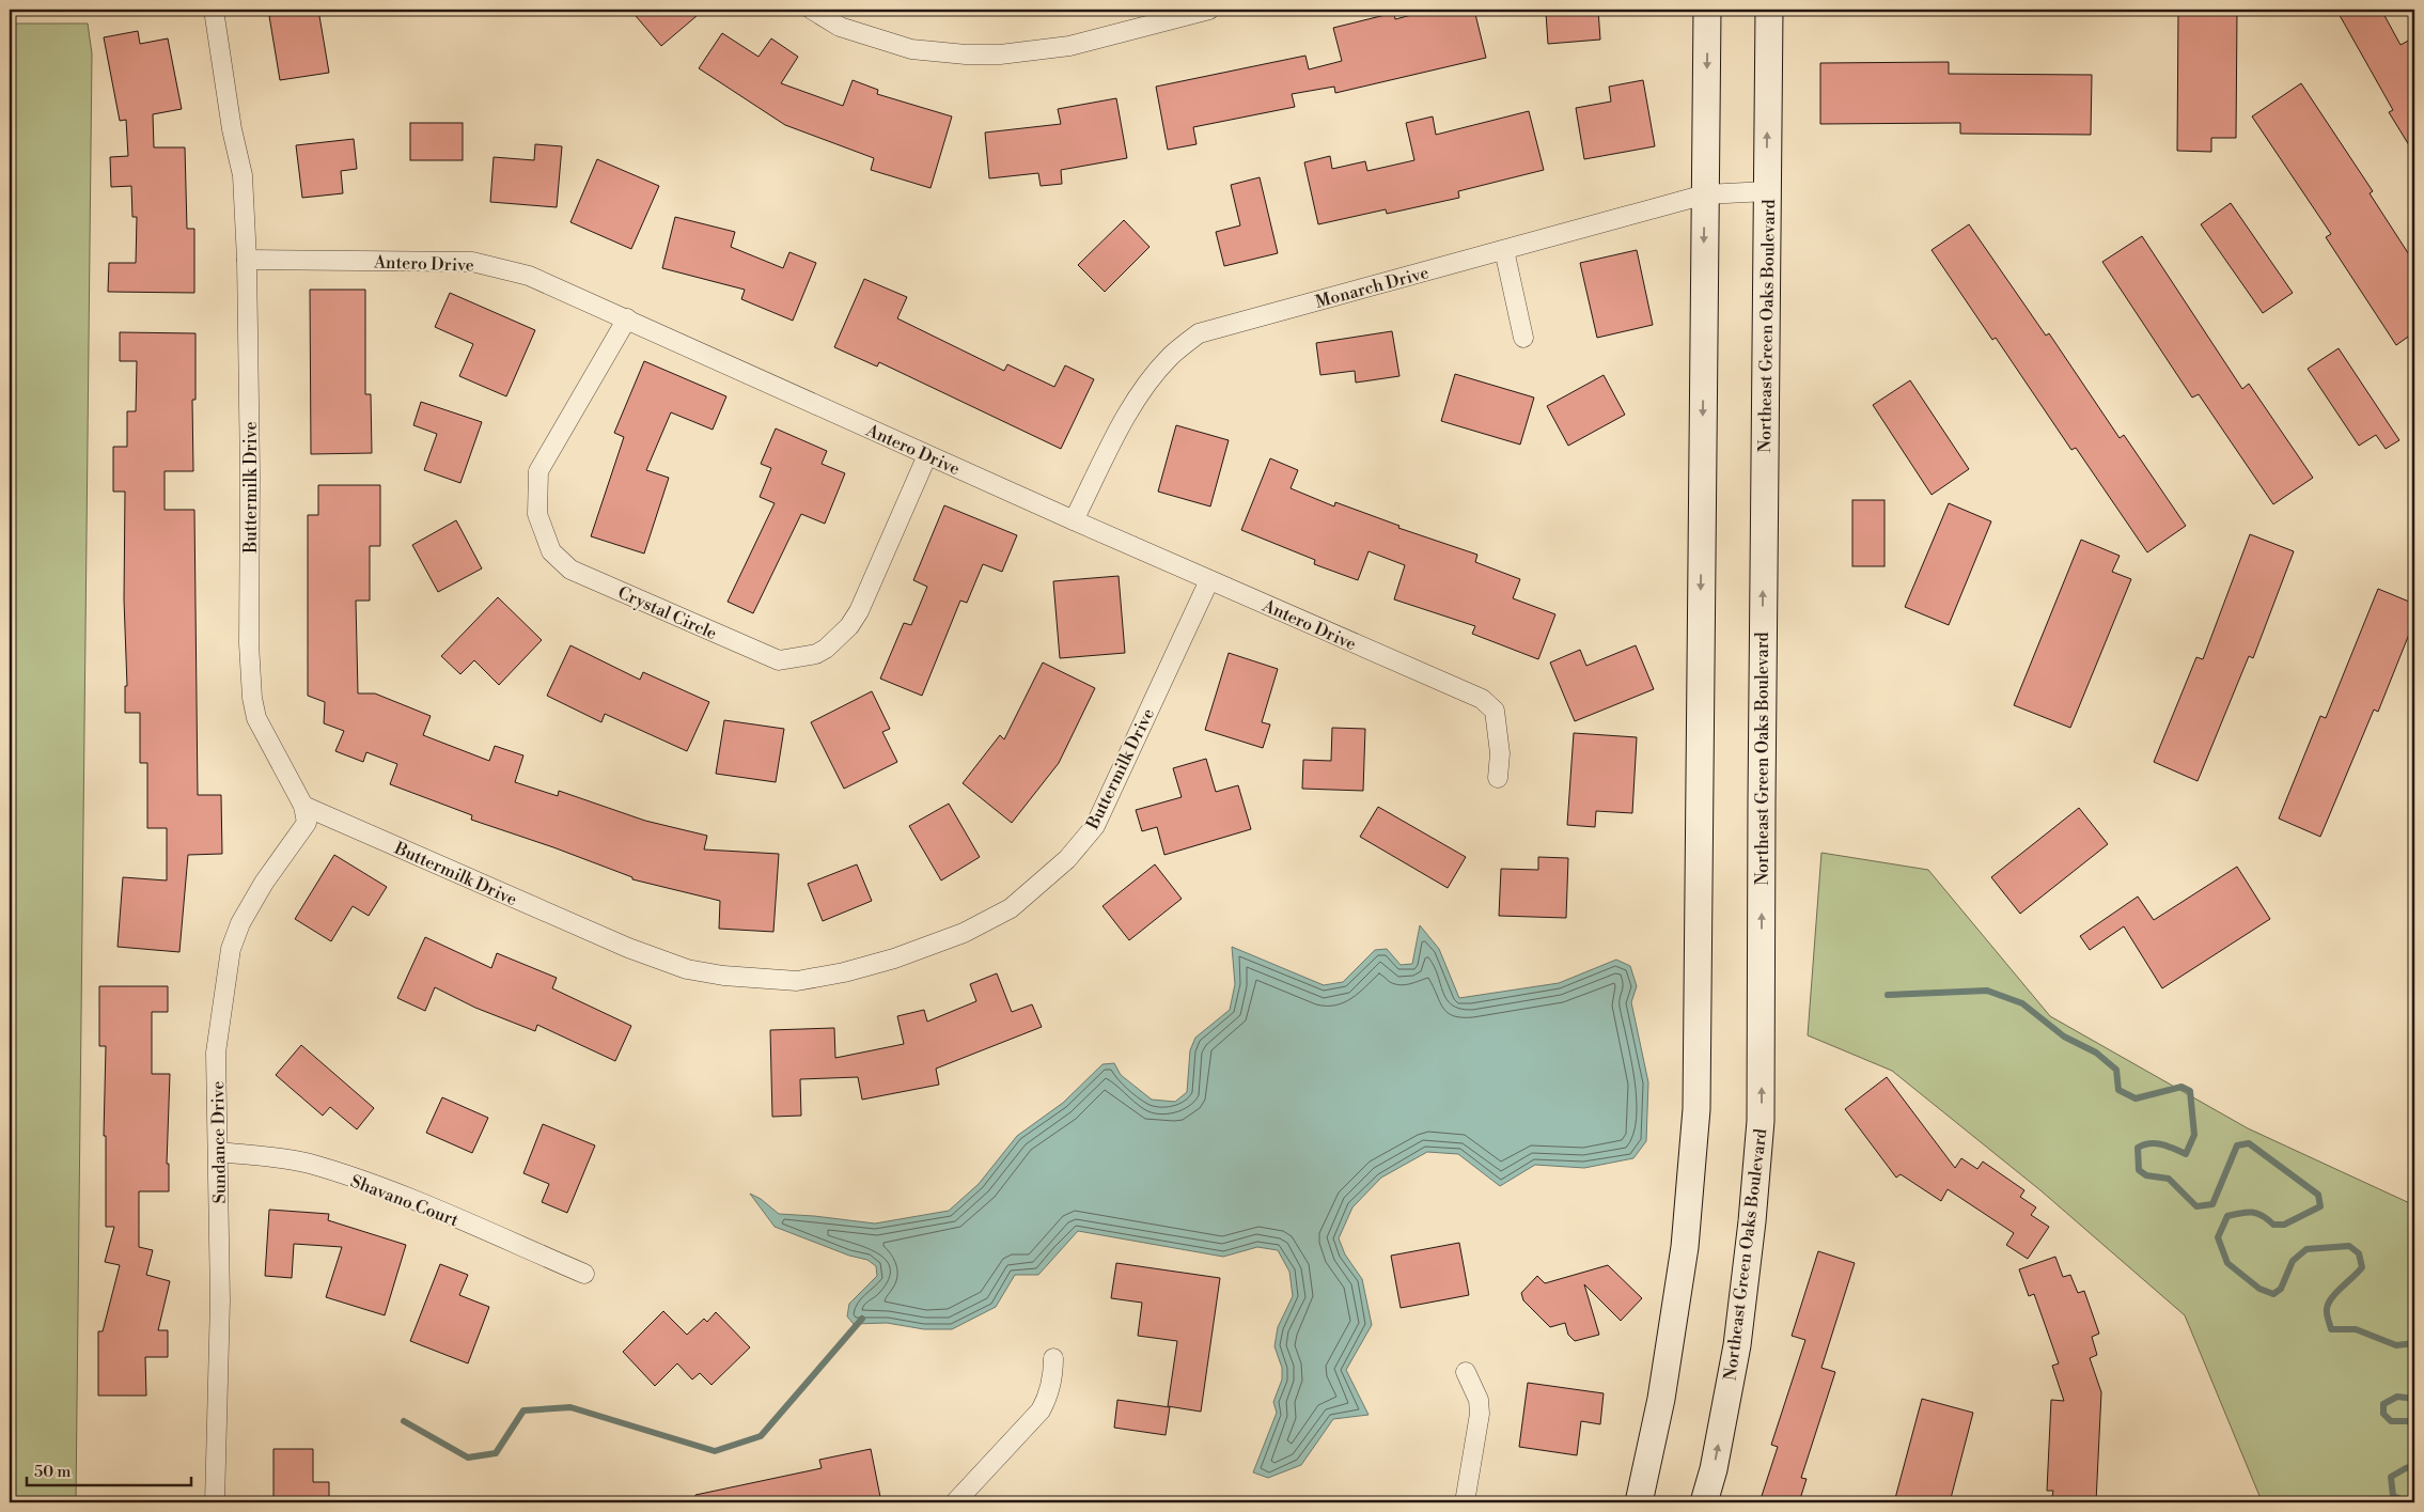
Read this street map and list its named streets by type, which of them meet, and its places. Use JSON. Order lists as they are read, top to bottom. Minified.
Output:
{"streets":{"main road":["Northeast Green Oaks Boulevard"],"street":["Antero Drive","Monarch Drive","Buttermilk Drive","Crystal Circle","Sundance Drive","Shavano Court"]},"crossings":[["Antero Drive","Monarch Drive"],["Antero Drive","Buttermilk Drive"],["Antero Drive","Crystal Circle"],["Monarch Drive","Northeast Green Oaks Boulevard"],["Buttermilk Drive","Sundance Drive"],["Sundance Drive","Shavano Court"]],"scale_bar":"50 m"}
